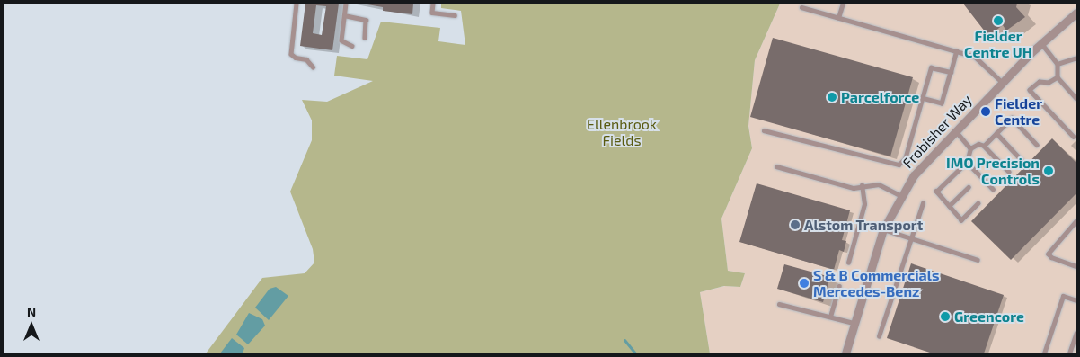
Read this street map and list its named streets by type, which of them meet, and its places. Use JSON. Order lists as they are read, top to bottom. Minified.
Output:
{"streets":{"street":["Frobisher Way"]},"parks":["Ellenbrook Fields"],"places":["Fielder Centre UH","Parcelforce","Fielder Centre","IMO Precision Controls","Alstom Transport","S & B Commercials Mercedes-Benz","Greencore"],"north":"top"}
